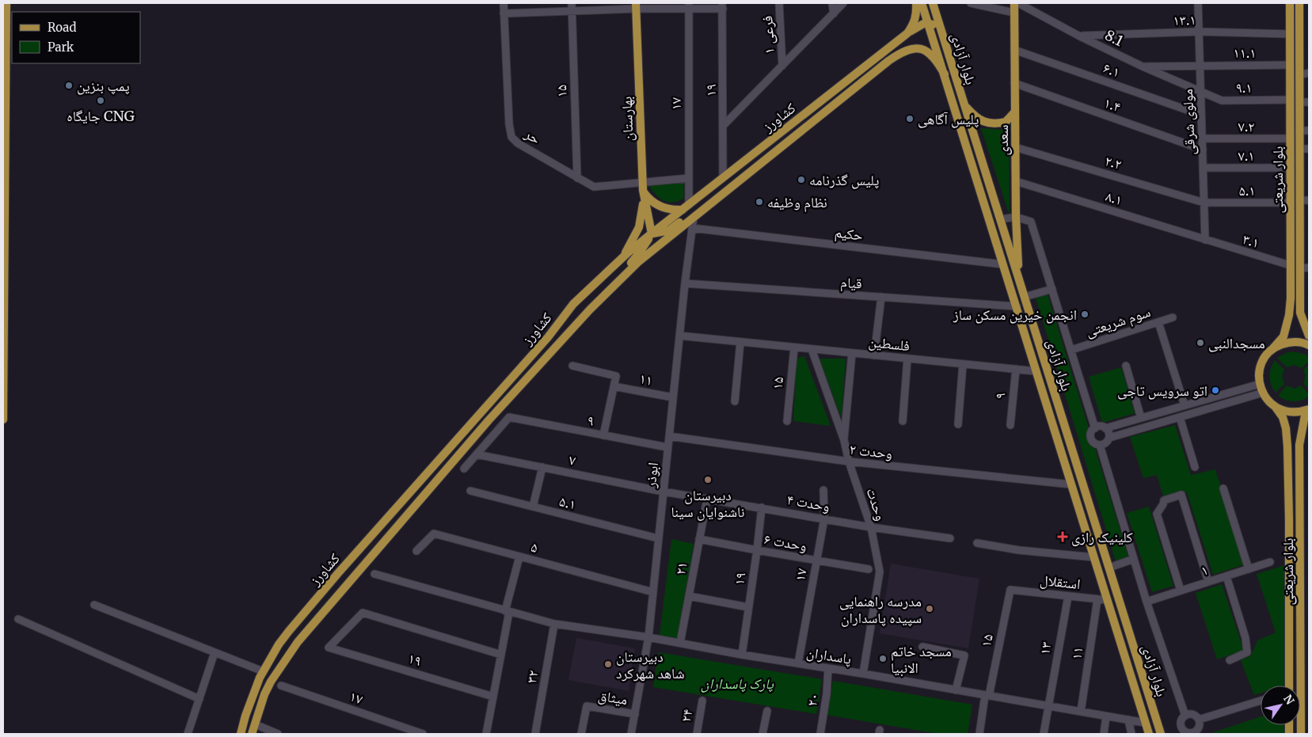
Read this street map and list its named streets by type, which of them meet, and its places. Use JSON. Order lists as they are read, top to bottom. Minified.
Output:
{"streets":{"main road":["بلوار آزادی","کشاورز","بهارستان","سعدی","بلوار شریعتی"],"street":["۱۳.۱","فرعی ۱","8.1","۱۱.۱","۶.۱","۹.۱","۱۹","۱۵","۱۷","۱.۴","مولوی شرقی","۷.۲","حر","۷.۱","۲.۲","۵.۱","۸.۱","حکیم","۳.۱","قیام","سوم شریعتی","فلسطین","۱۱","۹","وحدت ۲","۷","ابوذر","وحدت ۴","وحدت","وحدت ۶","۵","۲۱","۱","استقلال","۱۳","پاسداران","۳۲","میثاق","۲۰","۲۴"]},"crossings":[["۱۳.۱","8.1"],["۱۳.۱","مولوی شرقی"],["۱۳.۱","بلوار شریعتی"],["8.1","۱۱.۱"],["8.1","۹.۱"],["8.1","مولوی شرقی"],["۱۱.۱","مولوی شرقی"],["۱۱.۱","بلوار شریعتی"],["بلوار آزادی","کشاورز"],["بلوار آزادی","سعدی"],["بلوار آزادی","حکیم"],["بلوار آزادی","قیام"],["بلوار آزادی","فلسطین"],["بلوار آزادی","وحدت ۲"],["بلوار آزادی","استقلال"],["بلوار آزادی","پاسداران"],["۶.۱","مولوی شرقی"],["۶.۱","سعدی"],["۹.۱","مولوی شرقی"],["۹.۱","بلوار شریعتی"],["۱۹","کشاورز"],["۱۹","وحدت ۴"],["۱۹","وحدت ۶"],["۱۹","پاسداران"],["۱۵","حر"],["۱۵","فلسطین"],["۱۵","استقلال"],["۱۵","پاسداران"],["۱۷","کشاورز"],["۱۷","وحدت ۴"],["۱۷","وحدت ۶"],["۱۷","پاسداران"],["۱.۴","مولوی شرقی"],["۱.۴","سعدی"],["کشاورز","بهارستان"],["کشاورز","ابوذر"],["بهارستان","حر"],["مولوی شرقی","۷.۲"],["مولوی شرقی","۷.۱"],["مولوی شرقی","۲.۲"],["مولوی شرقی","۵.۱"],["مولوی شرقی","۸.۱"],["مولوی شرقی","۳.۱"],["۷.۲","بلوار شریعتی"],["سعدی","۲.۲"],["سعدی","۸.۱"],["۷.۱","بلوار شریعتی"],["۲.۲","۵.۱"],["بلوار شریعتی","۵.۱"],["بلوار شریعتی","۳.۱"],["۵.۱","ابوذر"],["۸.۱","۳.۱"],["حکیم","ابوذر"],["قیام","ابوذر"],["فلسطین","۹"],["فلسطین","ابوذر"],["فلسطین","وحدت"],["۱۱","ابوذر"],["۱۱","استقلال"],["۱۱","پاسداران"],["۹","۷"],["۹","ابوذر"],["وحدت ۲","ابوذر"],["وحدت ۲","وحدت"],["۷","ابوذر"],["۷","وحدت ۴"],["ابوذر","وحدت ۴"],["ابوذر","۵"],["ابوذر","پاسداران"],["ابوذر","میثاق"],["وحدت ۴","وحدت"],["وحدت ۴","۲۱"],["وحدت","پاسداران"],["وحدت ۶","۲۱"],["۲۱","پاسداران"],["استقلال","۱۳"],["۱۳","پاسداران"],["پاسداران","۳۲"],["پاسداران","۲۰"]],"parks":["پارک پاسداران"],"places":{"other":["پمپ بنزین","جایگاه CNG","پلیس آگاهی","پلیس گذرنامه","نظام وظیفه","انجمن خیرین مسکن ساز","مسجدالنبی","اتو سرویس تاجی","دبیرستان ناشنوایان سینا","مدرسه راهنمایی سپیده پاسداران","مسجد خاتم الانبیا","دبیرستان‌ شاهد شهرکرد"],"health":["کلینیک رازی"]},"legend":["Road","Park"],"north":"top right"}
